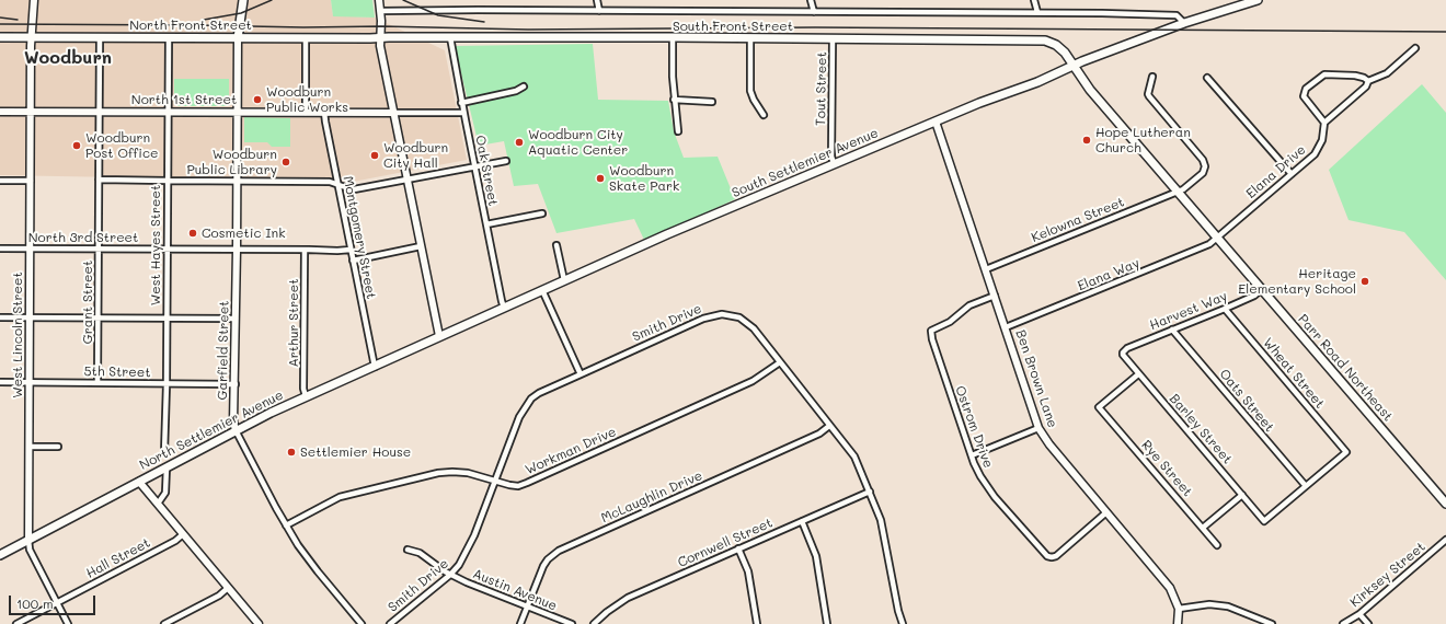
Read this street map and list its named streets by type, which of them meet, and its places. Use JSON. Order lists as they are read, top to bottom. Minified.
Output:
{"streets":{"main road":["North Front Street","South Front Street","South Settlemier Avenue","Parr Road Northeast","North Settlemier Avenue"],"street":["Tout Street","North 1st Street","Oak Street","Elana Drive","Kelowna Street","North 3rd Street","Montgomery Street","West Hayes Street","Elana Way","Grant Street","Harvest Way","Arthur Street","Smith Drive","West Lincoln Street","Garfield Street","5th Street","Wheat Street","Ben Brown Lane","Oats Street","Ostrom Drive","Barley Street","Workman Drive","Rye Street","McLaughlin Drive","Cornwell Street","Hall Street","Kirksey Street","Austin Avenue"]},"crossings":[["North Front Street","South Front Street"],["North Front Street","West Hayes Street"],["North Front Street","Grant Street"],["North Front Street","West Lincoln Street"],["North Front Street","Garfield Street"],["South Front Street","Tout Street"],["South Front Street","South Settlemier Avenue"],["South Front Street","Oak Street"],["South Front Street","Parr Road Northeast"],["Tout Street","South Settlemier Avenue"],["North 1st Street","Montgomery Street"],["North 1st Street","West Hayes Street"],["North 1st Street","Grant Street"],["North 1st Street","West Lincoln Street"],["North 1st Street","Garfield Street"],["South Settlemier Avenue","Oak Street"],["South Settlemier Avenue","Parr Road Northeast"],["South Settlemier Avenue","Ben Brown Lane"],["South Settlemier Avenue","North Settlemier Avenue"],["Elana Drive","Elana Way"],["Elana Drive","Parr Road Northeast"],["Kelowna Street","Parr Road Northeast"],["Kelowna Street","Ben Brown Lane"],["North 3rd Street","Montgomery Street"],["North 3rd Street","West Hayes Street"],["North 3rd Street","Grant Street"],["North 3rd Street","Arthur Street"],["North 3rd Street","West Lincoln Street"],["North 3rd Street","Garfield Street"],["Montgomery Street","North Settlemier Avenue"],["West Hayes Street","5th Street"],["Elana Way","Parr Road Northeast"],["Elana Way","Ben Brown Lane"],["Grant Street","5th Street"],["Harvest Way","Parr Road Northeast"],["Harvest Way","Wheat Street"],["Harvest Way","Oats Street"],["Harvest Way","Barley Street"],["Arthur Street","North Settlemier Avenue"],["Smith Drive","Workman Drive"],["Smith Drive","McLaughlin Drive"],["Smith Drive","Cornwell Street"],["Smith Drive","Austin Avenue"],["West Lincoln Street","5th Street"],["West Lincoln Street","North Settlemier Avenue"],["West Lincoln Street","Hall Street"],["Garfield Street","5th Street"],["Garfield Street","North Settlemier Avenue"],["Garfield Street","Workman Drive"],["Wheat Street","Oats Street"],["Wheat Street","Barley Street"],["Ben Brown Lane","Ostrom Drive"],["Oats Street","Barley Street"],["Barley Street","Rye Street"],["McLaughlin Drive","Austin Avenue"]],"districts":["Woodburn"],"places":["Woodburn Public Works","Hope Lutheran Church","Woodburn City Aquatic Center","Woodburn Post Office","Woodburn City Hall","Woodburn Public Library","Woodburn Skate Park","Cosmetic Ink","Heritage Elementary School","Settlemier House"],"scale_bar":"100 m"}
